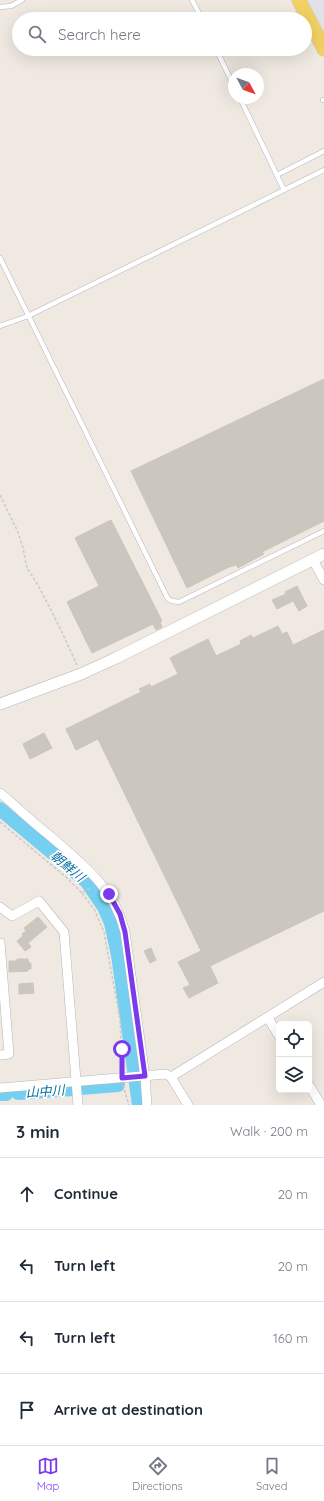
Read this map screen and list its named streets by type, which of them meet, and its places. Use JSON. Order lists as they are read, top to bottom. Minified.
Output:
{"water":["朝鮮川","山中川"],"north":"bottom right","page":{"search":"Search here","heading":["3 min","Walk · 200 m"],"list":[["Continue","20 m"],["Turn left","20 m"],["Turn left","160 m"],"Arrive at destination"],"nav":["Map","Directions","Saved"]}}
